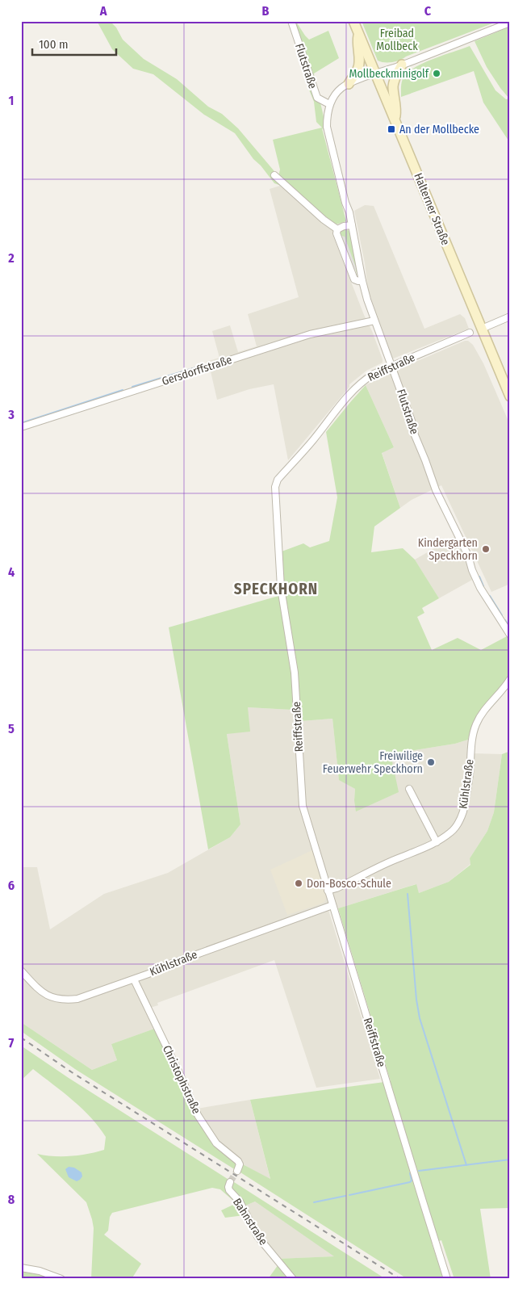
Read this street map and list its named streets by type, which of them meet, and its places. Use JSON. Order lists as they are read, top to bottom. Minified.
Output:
{"streets":{"main road":["Halterner Straße"],"street":["Flutstraße","Reiffstraße","Gersdorffstraße","Kühlstraße","Christophstraße","Bahnstraße"]},"crossings":[["Flutstraße","Halterner Straße"],["Flutstraße","Reiffstraße"],["Flutstraße","Gersdorffstraße"],["Reiffstraße","Kühlstraße"],["Kühlstraße","Christophstraße"]],"districts":["SPECKHORN"],"parks":["Freibad Mollbeck"],"places":{"other":["Mollbeckminigolf","Kindergarten Speckhorn","Freiwilige Feuerwehr Speckhorn","Don-Bosco-Schule"],"transit":["An der Mollbecke"]},"scale_bar":"100 m","grid":{"columns":["A","B","C"],"rows":["1","2","3","4","5","6","7","8"]}}
